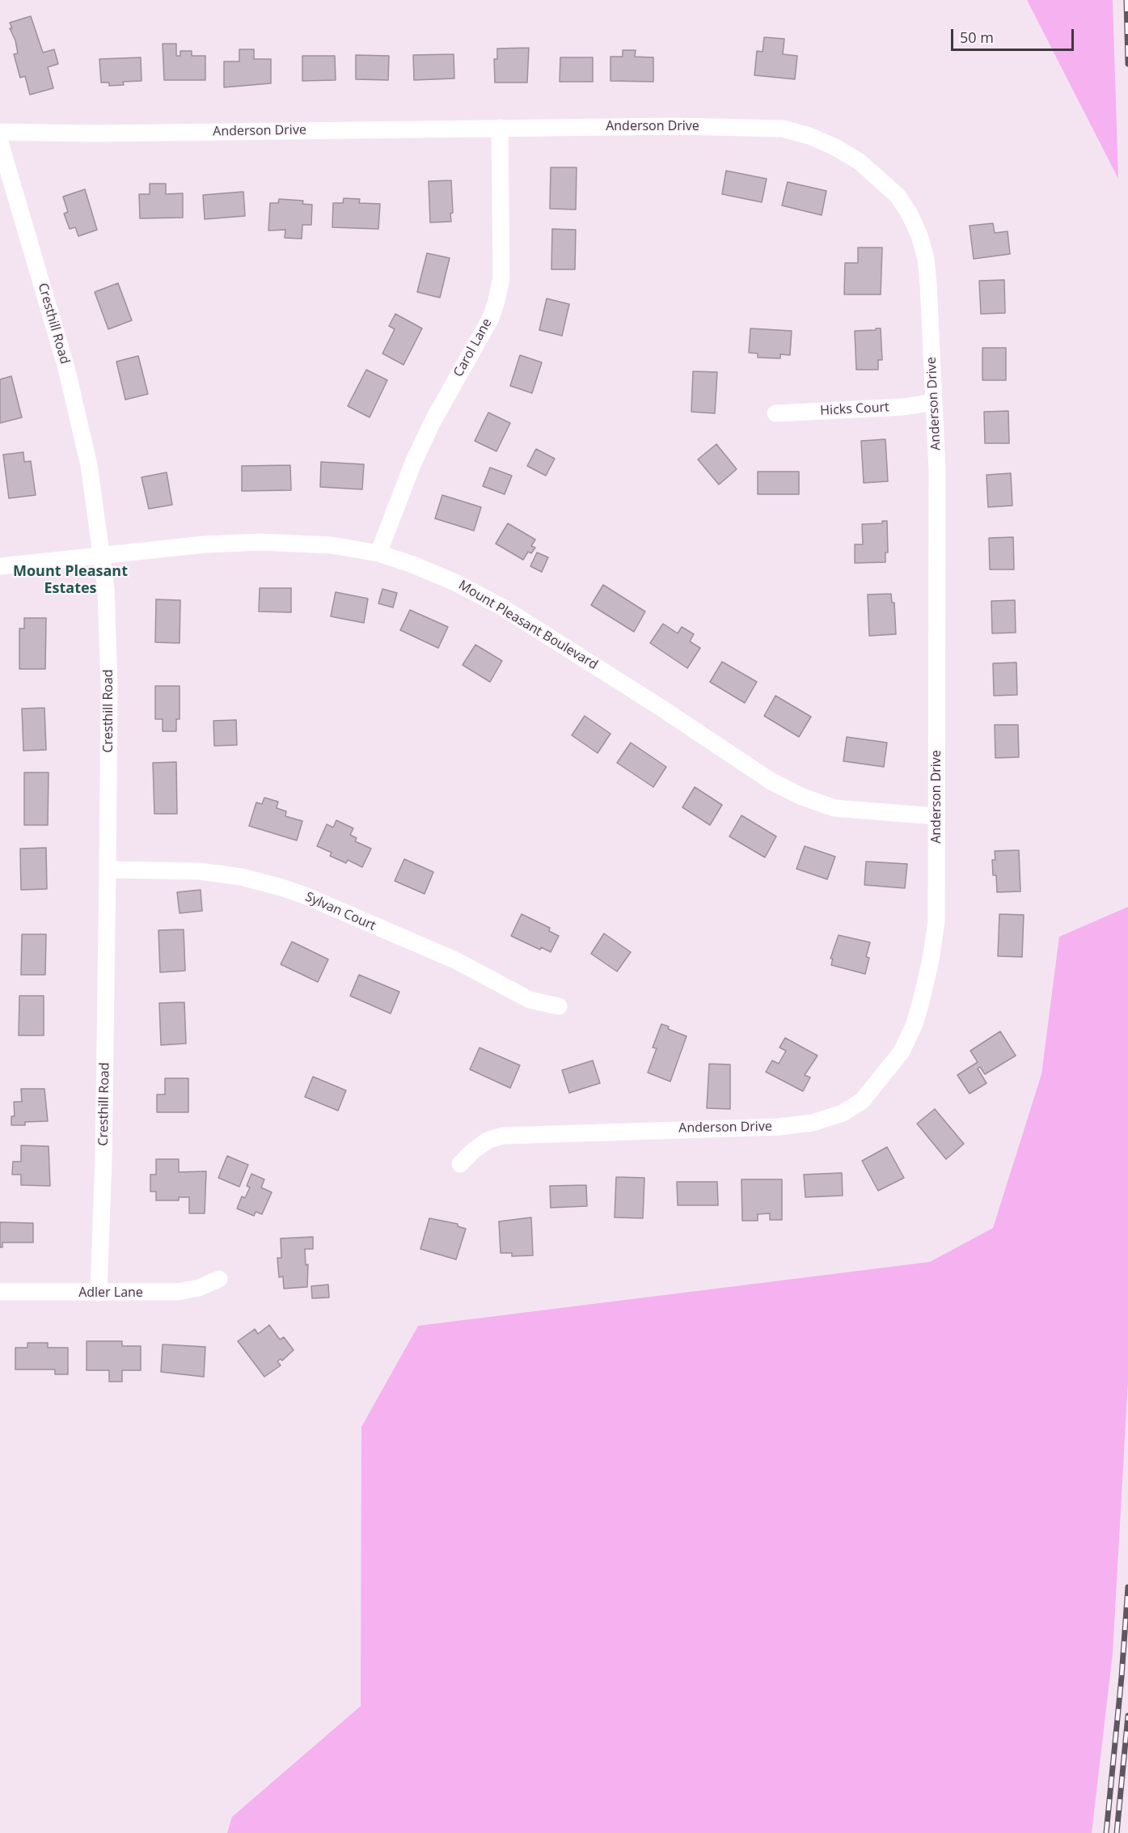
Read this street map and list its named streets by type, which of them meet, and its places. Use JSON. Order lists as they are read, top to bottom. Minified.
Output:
{"streets":{"street":["Anderson Drive","Cresthill Road","Carol Lane","Hicks Court","Mount Pleasant Boulevard","Sylvan Court","Adler Lane"]},"crossings":[["Anderson Drive","Carol Lane"],["Anderson Drive","Hicks Court"],["Anderson Drive","Mount Pleasant Boulevard"],["Cresthill Road","Mount Pleasant Boulevard"],["Cresthill Road","Sylvan Court"],["Cresthill Road","Adler Lane"],["Carol Lane","Mount Pleasant Boulevard"]],"districts":["Mount Pleasant Estates"],"scale_bar":"50 m"}
